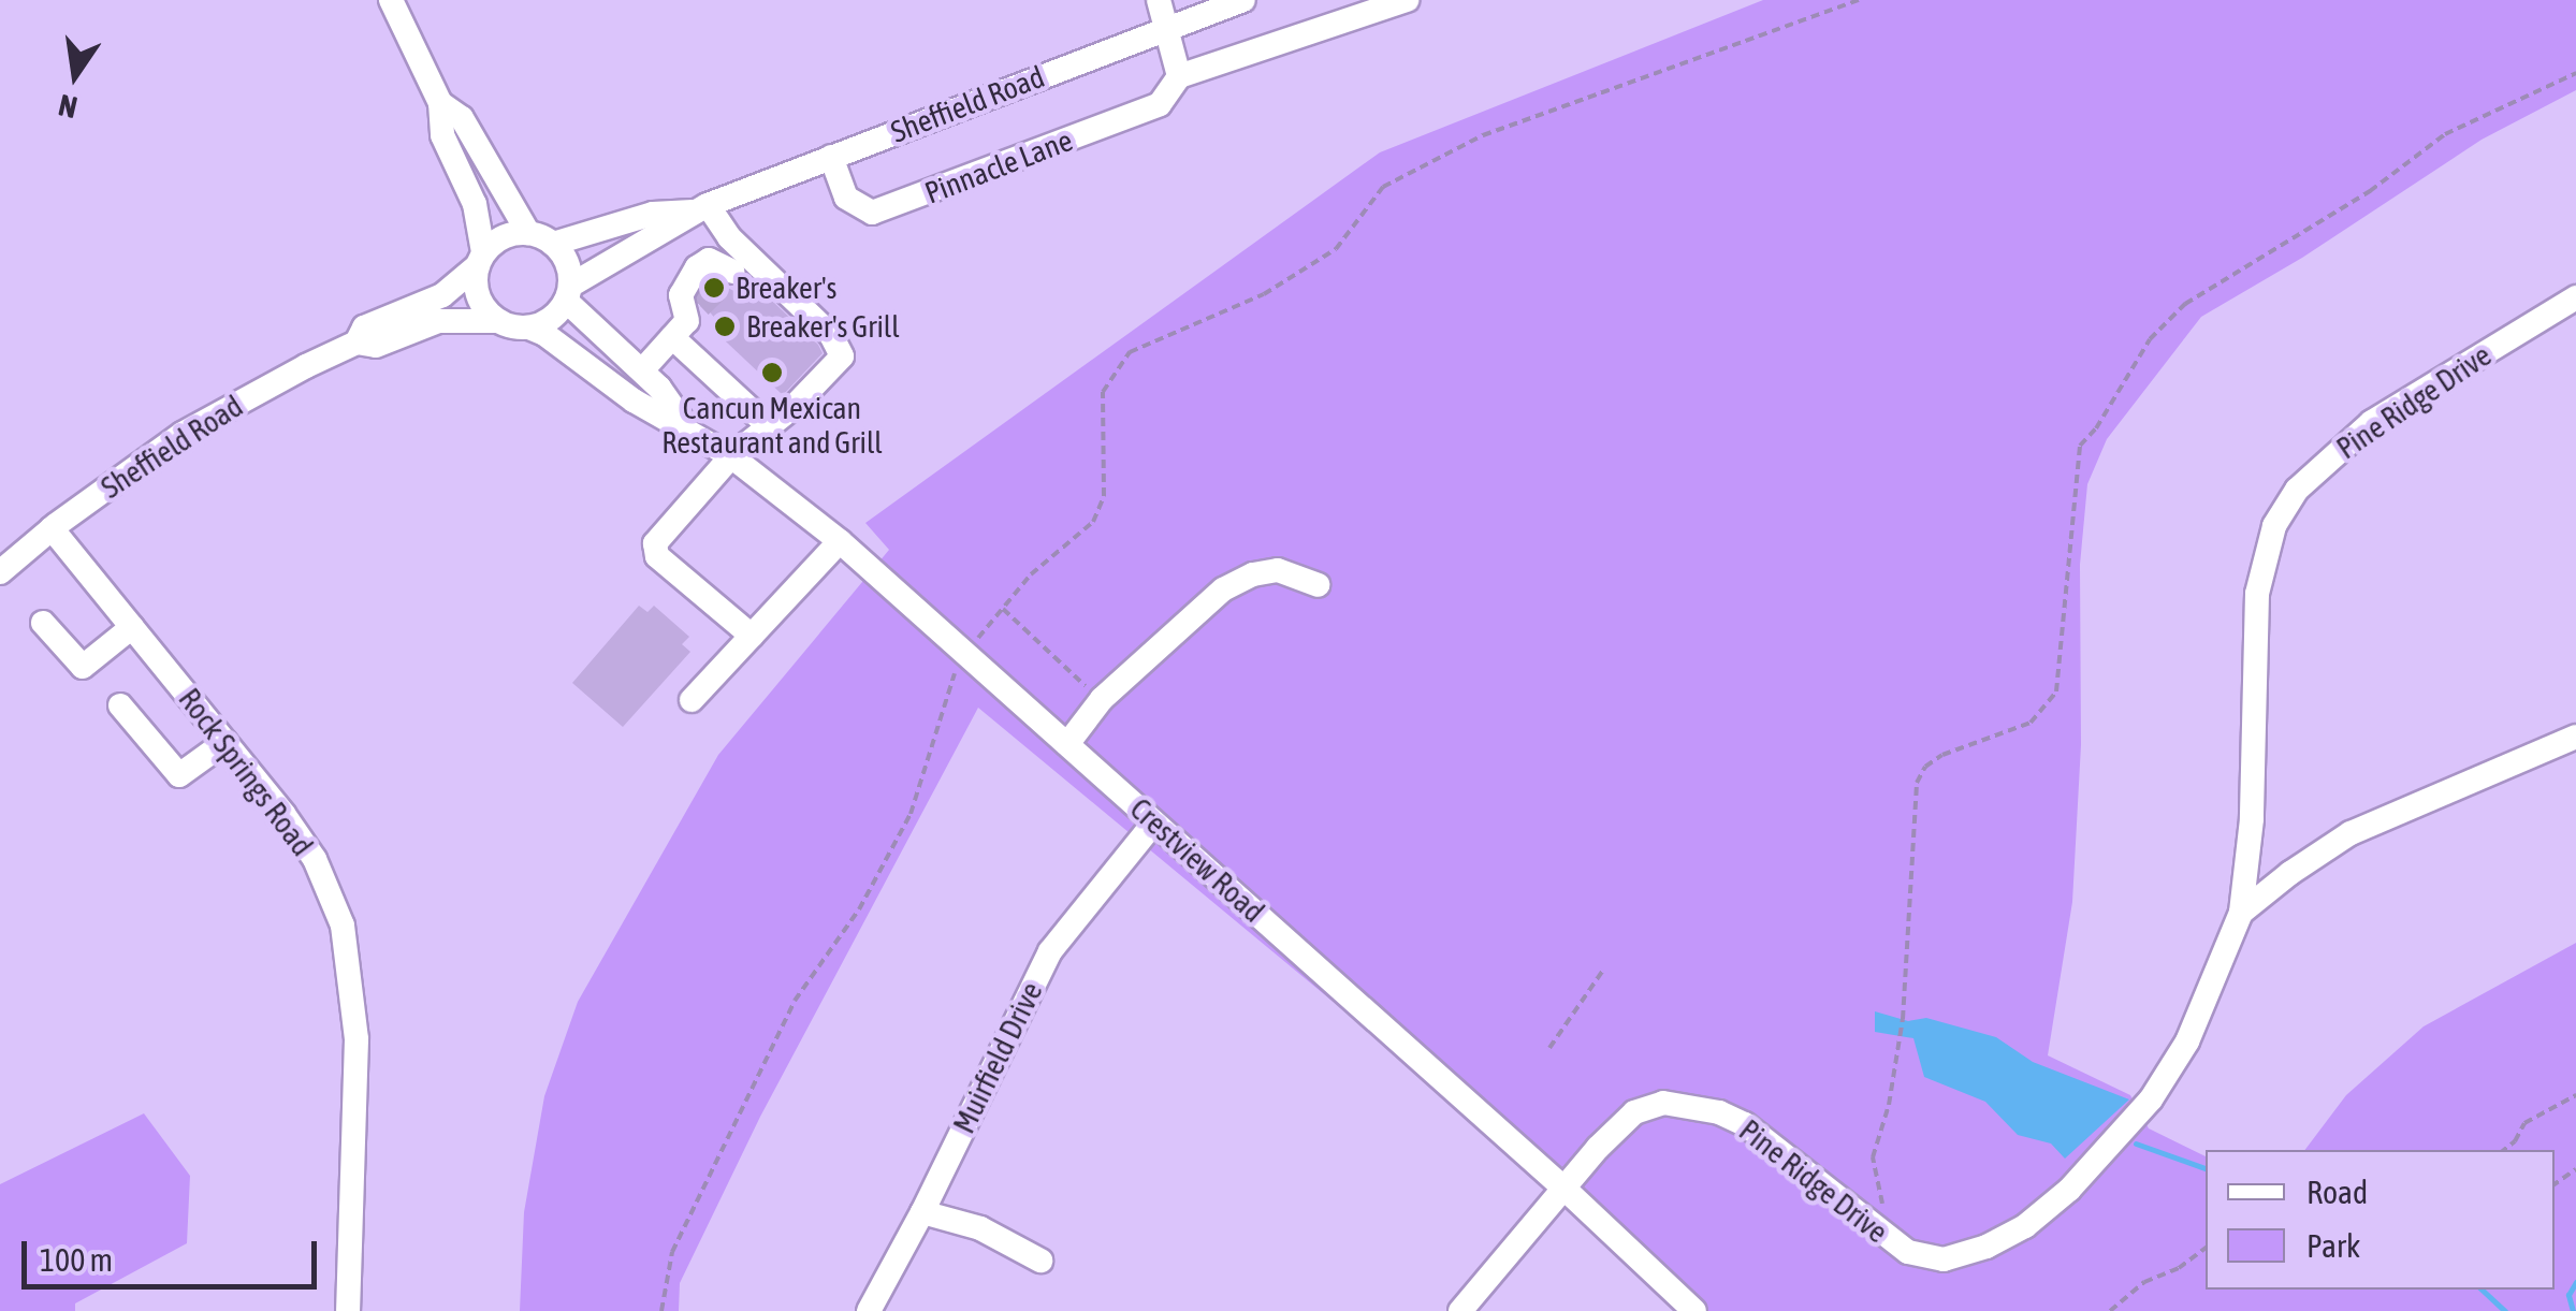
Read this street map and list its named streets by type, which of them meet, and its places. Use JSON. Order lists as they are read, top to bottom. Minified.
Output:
{"streets":{"street":["Sheffield Road","Pinnacle Lane","Pine Ridge Drive","Rock Springs Road","Crestview Road","Muirfield Drive"]},"crossings":[["Sheffield Road","Pinnacle Lane"],["Sheffield Road","Rock Springs Road"],["Sheffield Road","Crestview Road"],["Pine Ridge Drive","Crestview Road"],["Crestview Road","Muirfield Drive"]],"places":["Breaker's","Breaker's Grill","Cancun Mexican Restaurant and Grill"],"legend":["Road","Park"],"scale_bar":"100 m","north":"bottom"}
